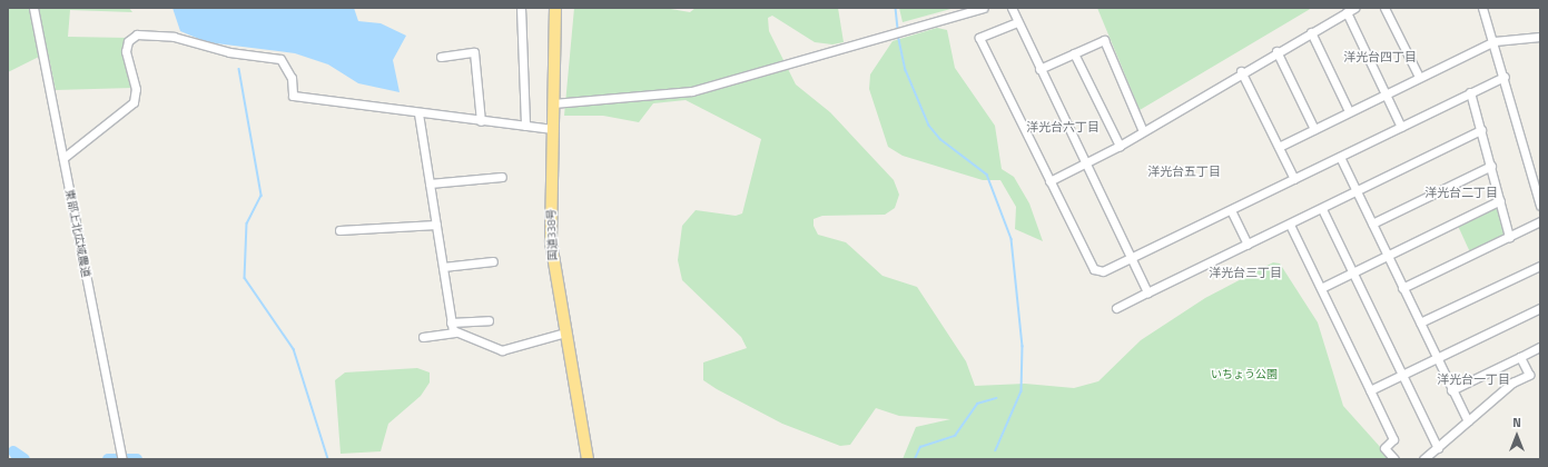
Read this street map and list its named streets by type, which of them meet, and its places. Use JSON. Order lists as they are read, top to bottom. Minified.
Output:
{"streets":{"highway":["国道338号"],"street":["東部上北広域農道"]},"districts":["洋光台四丁目","洋光台六丁目","洋光台五丁目","洋光台二丁目","洋光台三丁目","洋光台一丁目"],"parks":["いちょう公園"],"north":"top"}
